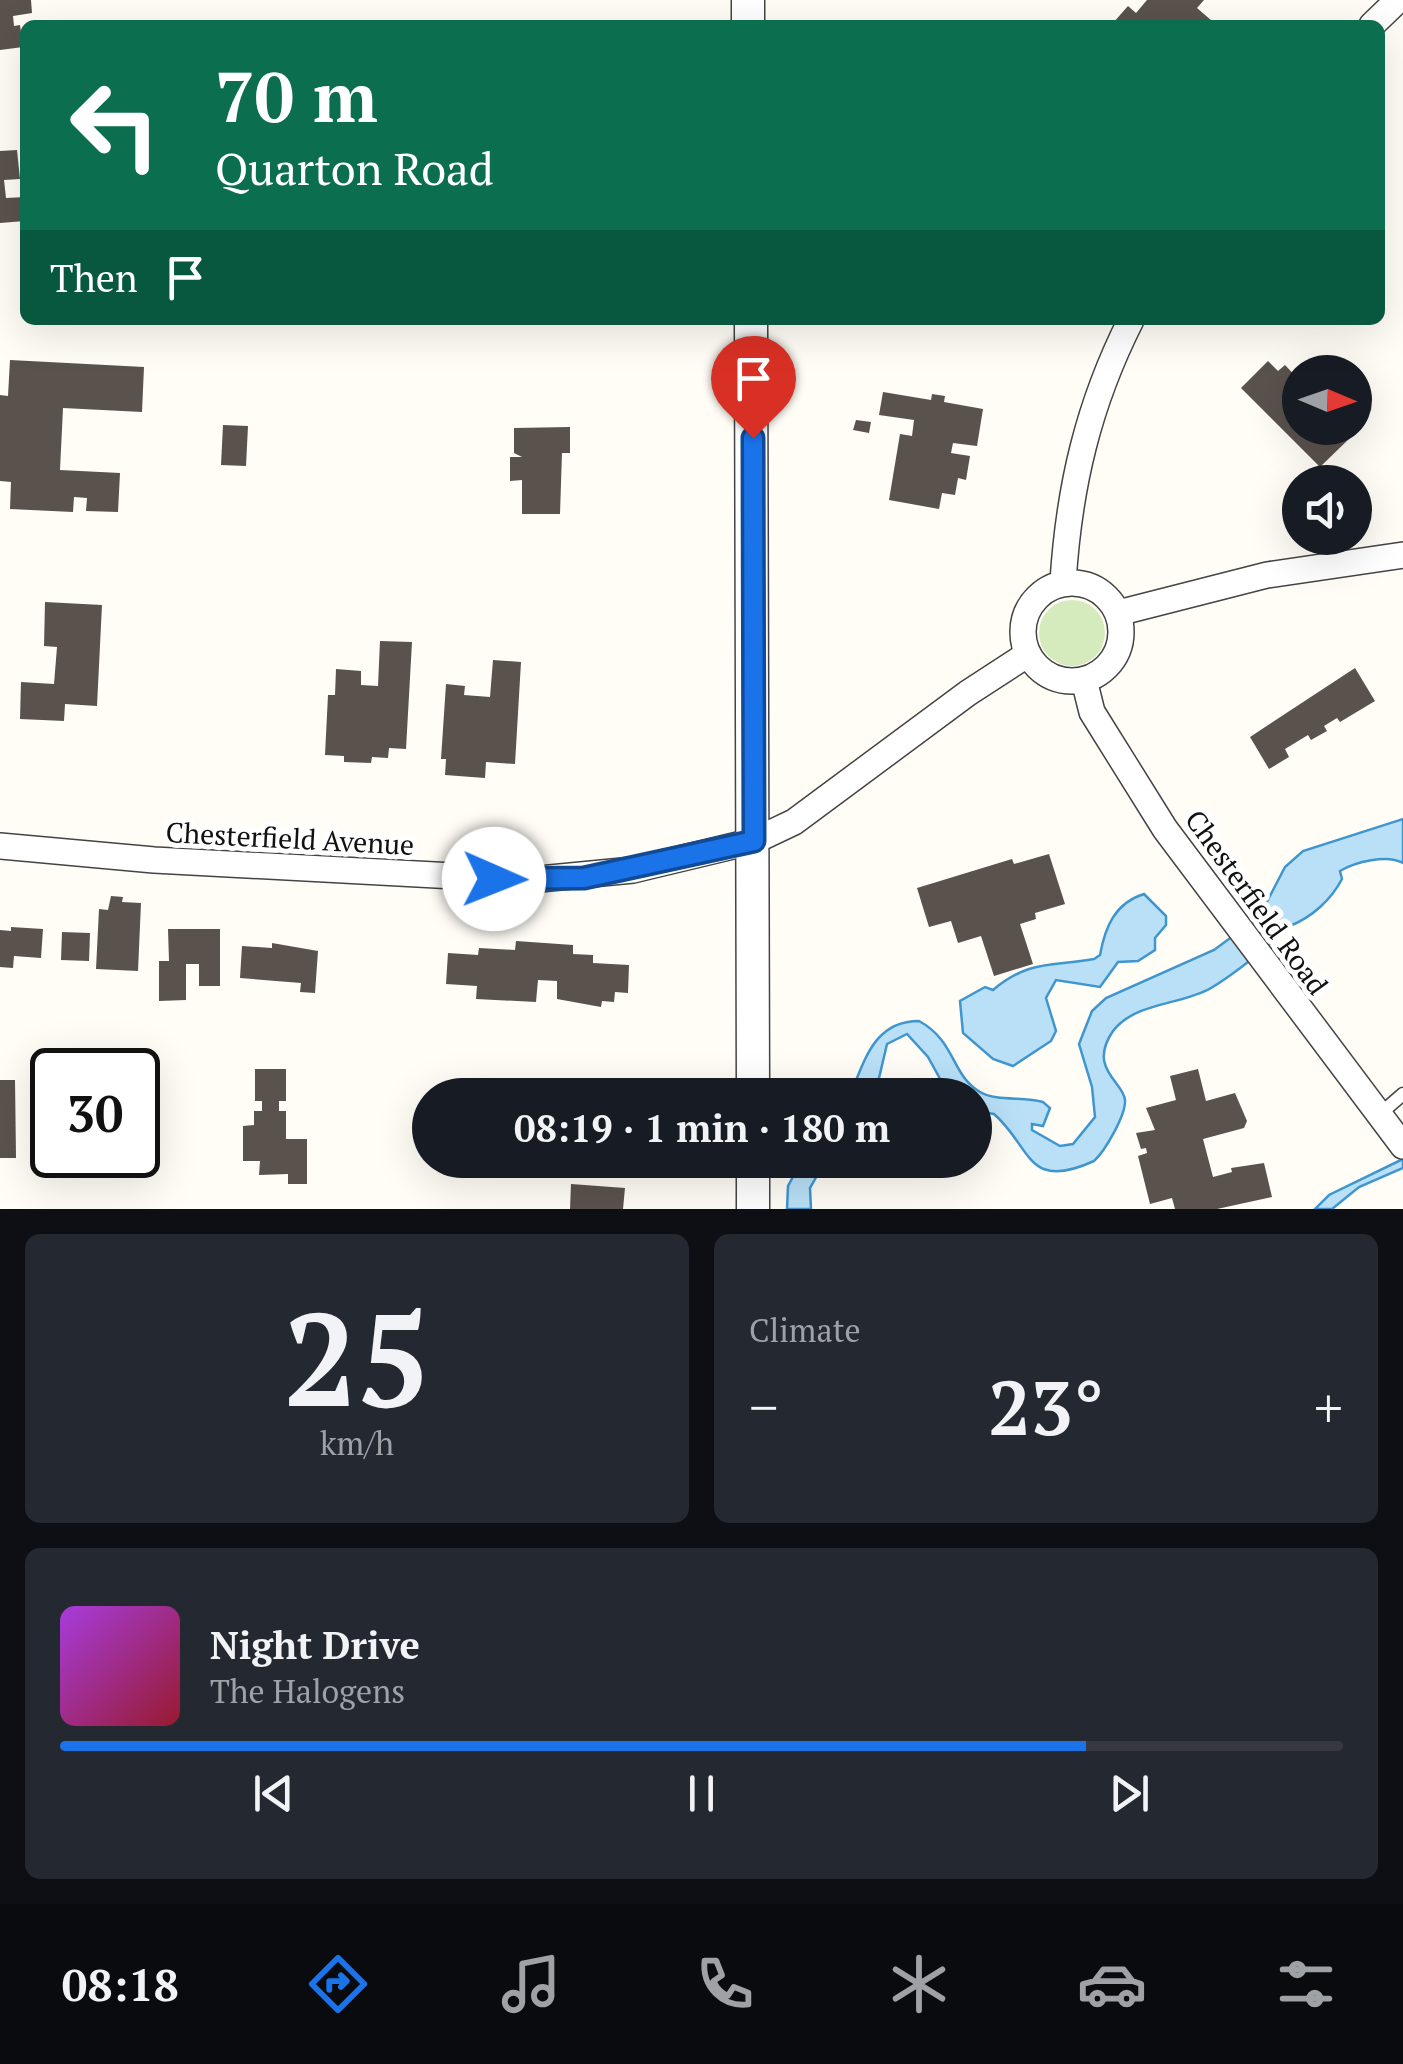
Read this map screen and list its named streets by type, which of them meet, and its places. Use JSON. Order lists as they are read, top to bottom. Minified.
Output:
{"streets":{"street":["Chesterfield Avenue","Chesterfield Road"]},"north":"right","page":{"turn":["70 m","Quarton Road"],"then":"Then","limit":"30","trip":"08:19 · 1 min · 180 m","tile":[["25","km/h"],"Climate"],"heat":["−","23°","+"],"song":["Night Drive","The Halogens"],"tabs":"08:18"}}
